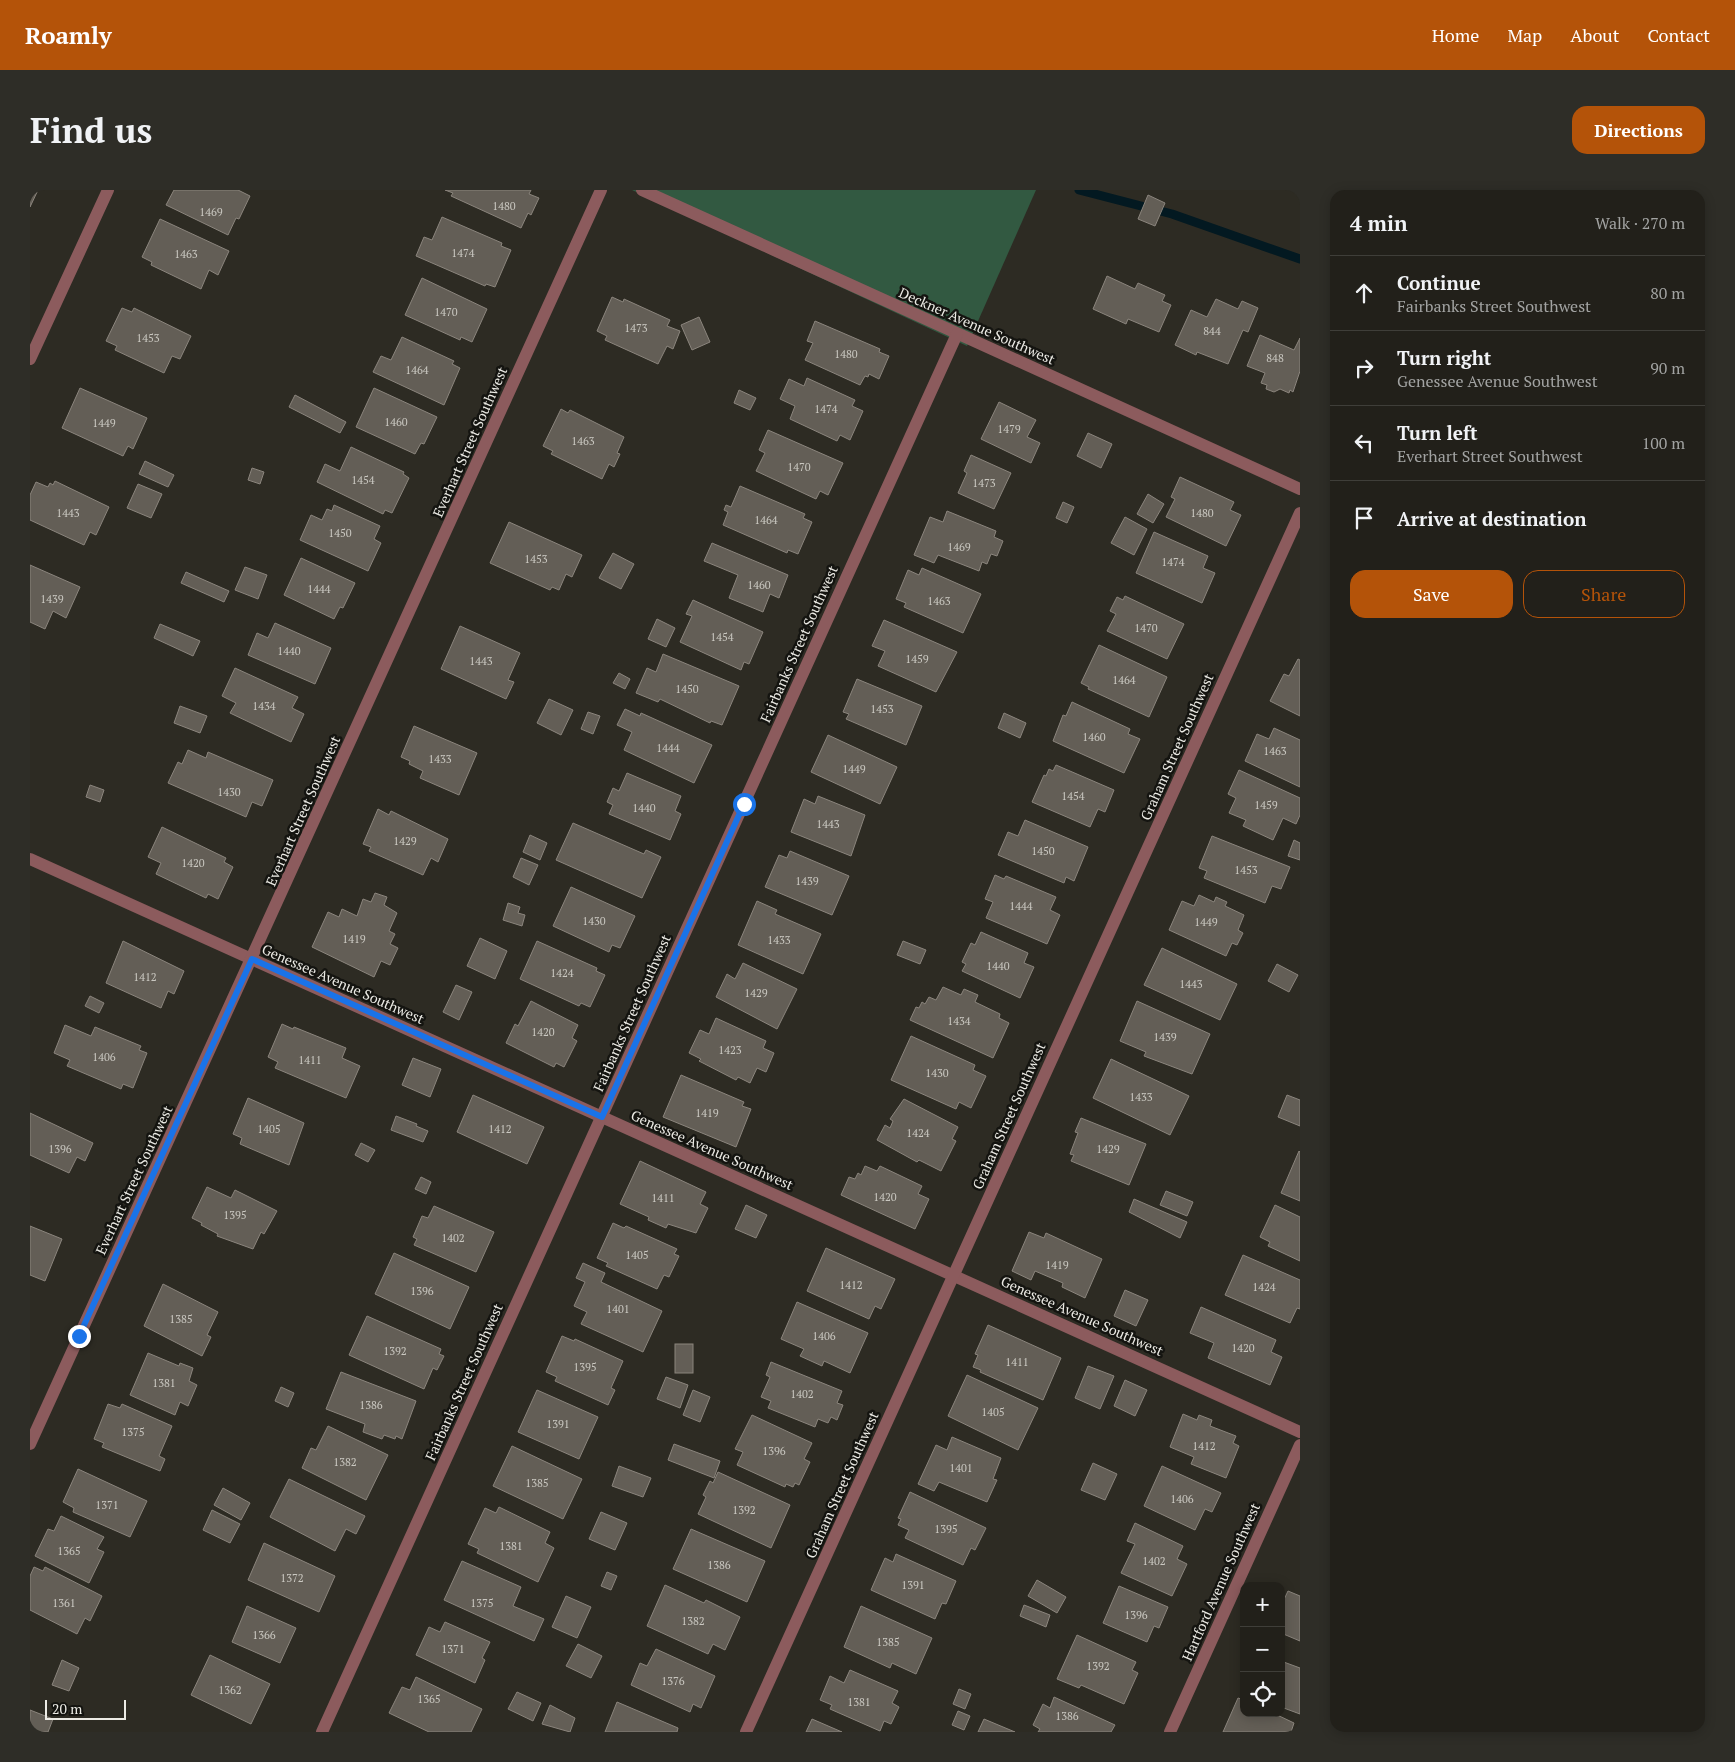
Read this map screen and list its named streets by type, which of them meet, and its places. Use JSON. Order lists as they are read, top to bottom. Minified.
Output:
{"streets":{"street":["Deckner Avenue Southwest","Everhart Street Southwest","Fairbanks Street Southwest","Graham Street Southwest","Genessee Avenue Southwest","Hartford Avenue Southwest"]},"crossings":[["Deckner Avenue Southwest","Fairbanks Street Southwest"],["Everhart Street Southwest","Genessee Avenue Southwest"],["Fairbanks Street Southwest","Genessee Avenue Southwest"],["Graham Street Southwest","Genessee Avenue Southwest"]],"house_numbers":["1480","1469","1474","1463","1470","1473","844","1453","1480","848","1464","1474","1460","1449","1479","1463","1470","1454","1473","1443","1480","1464","1450","1469","1453","1474","1460","1444","1439","1463","1470","1454","1440","1459","1443","1464","1450","1434","1453","1460","1444","1463","1433","1449","1430","1454","1459","1440","1443","1429","1450","1420","1453","1439","1444","1430","1449","1419","1433","1440","1424","1412","1443","1429","1434","1420","1439","1423","1406","1411","1430","1433","1419","1405","1412","1424","1396","1429","1420","1411","1395","1402","1405","1419","1412","1424","1396","1401","1385","1406","1420","1392","1411","1395","1381","1402","1386","1405","1391","1375","1412","1396","1382","1401","1385","1406","1371","1392","1395","1381","1365","1402","1386","1372","1391","1361","1375","1396","1382","1366","1385","1371","1392","1376","1362","1365","1381","1386"],"scale_bar":"20 m","page":{"header":"Roamly","nav":["Home","Map","About","Contact"],"buttons":["Directions",["Save","Share"]],"title":"Find us","heading":["4 min","Walk · 270 m"],"list":[["Continue","Fairbanks Street Southwest","80 m"],["Turn right","Genessee Avenue Southwest","90 m"],["Turn left","Everhart Street Southwest","100 m"],"Arrive at destination"],"map_buttons":["+","−"],"scale":"20 m"}}
